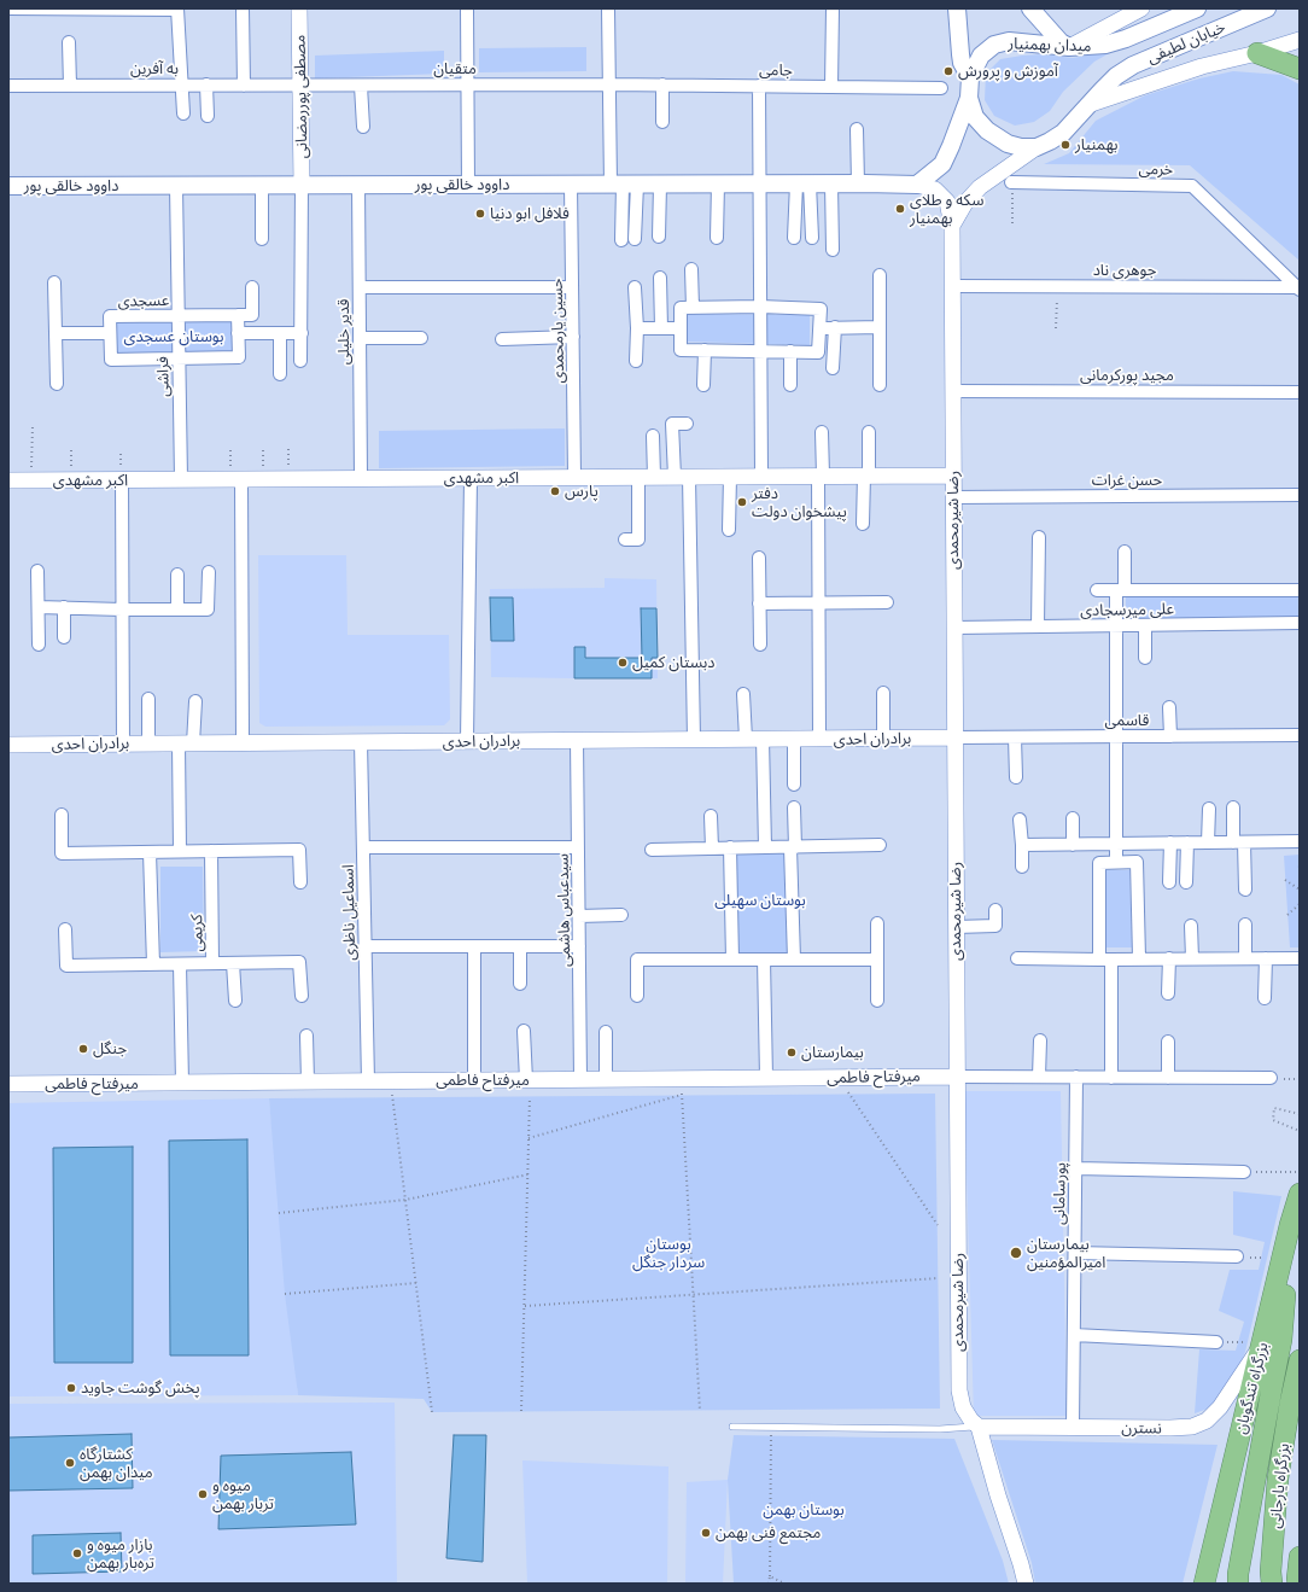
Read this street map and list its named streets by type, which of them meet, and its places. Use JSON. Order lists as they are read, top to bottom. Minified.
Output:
{"streets":{"highway":["بزرگراه تندگویان","بزرگراه یارجانی"],"main road":["خیابان لطیفی","میدان بهمنیار","داوود خالقی پور"],"street":["به آفرین","متقیان","جامی","مصطفی پوررمضانی","خرمی","جوهری ناد","عسجدی","حسین یارمحمدی","قدیر خلیلی","مجید پورکرمانی","فراشی","اکبر مشهدی","حسن غرات","رضا شیرمحمدی","علی میرسجادی","قاسمی","برادران احدی","سیدعباس هاشمی","اسماعیل ناظری","کریمی","میرفتاح فاطمی","پورسامانی","نسترن"]},"crossings":[["خیابان لطیفی","میدان بهمنیار"],["به آفرین","متقیان"],["به آفرین","مصطفی پوررمضانی"],["متقیان","جامی"],["متقیان","مصطفی پوررمضانی"],["مصطفی پوررمضانی","داوود خالقی پور"],["خرمی","جوهری ناد"],["داوود خالقی پور","حسین یارمحمدی"],["داوود خالقی پور","قدیر خلیلی"],["داوود خالقی پور","فراشی"],["داوود خالقی پور","رضا شیرمحمدی"],["جوهری ناد","رضا شیرمحمدی"],["عسجدی","فراشی"],["حسین یارمحمدی","اکبر مشهدی"],["قدیر خلیلی","اکبر مشهدی"],["مجید پورکرمانی","رضا شیرمحمدی"],["فراشی","اکبر مشهدی"],["اکبر مشهدی","رضا شیرمحمدی"],["حسن غرات","رضا شیرمحمدی"],["رضا شیرمحمدی","علی میرسجادی"],["رضا شیرمحمدی","قاسمی"],["رضا شیرمحمدی","برادران احدی"],["رضا شیرمحمدی","میرفتاح فاطمی"],["رضا شیرمحمدی","نسترن"],["قاسمی","برادران احدی"],["برادران احدی","سیدعباس هاشمی"],["برادران احدی","اسماعیل ناظری"],["سیدعباس هاشمی","میرفتاح فاطمی"],["اسماعیل ناظری","میرفتاح فاطمی"],["پورسامانی","نسترن"],["بزرگراه تندگویان","نسترن"]],"parks":["بوستان عسجدی","بوستان سهیلی","بوستان سردار جنگل","بوستان بهمن"],"places":["آموزش و پرورش","بهمنیار","سکه و طلای بهمنیار","فلافل ابو دنیا","پارس","دفتر پیشخوان دولت","دبستان کمیل","جنگل","بیمارستان","بیمارستان امیرالمؤمنین","پخش گوشت جاوید","کشتارگاه میدان بهمن","میوه و تربار بهمن","مجتمع فنی بهمن","بازار میوه و تره‌بار بهمن"]}
